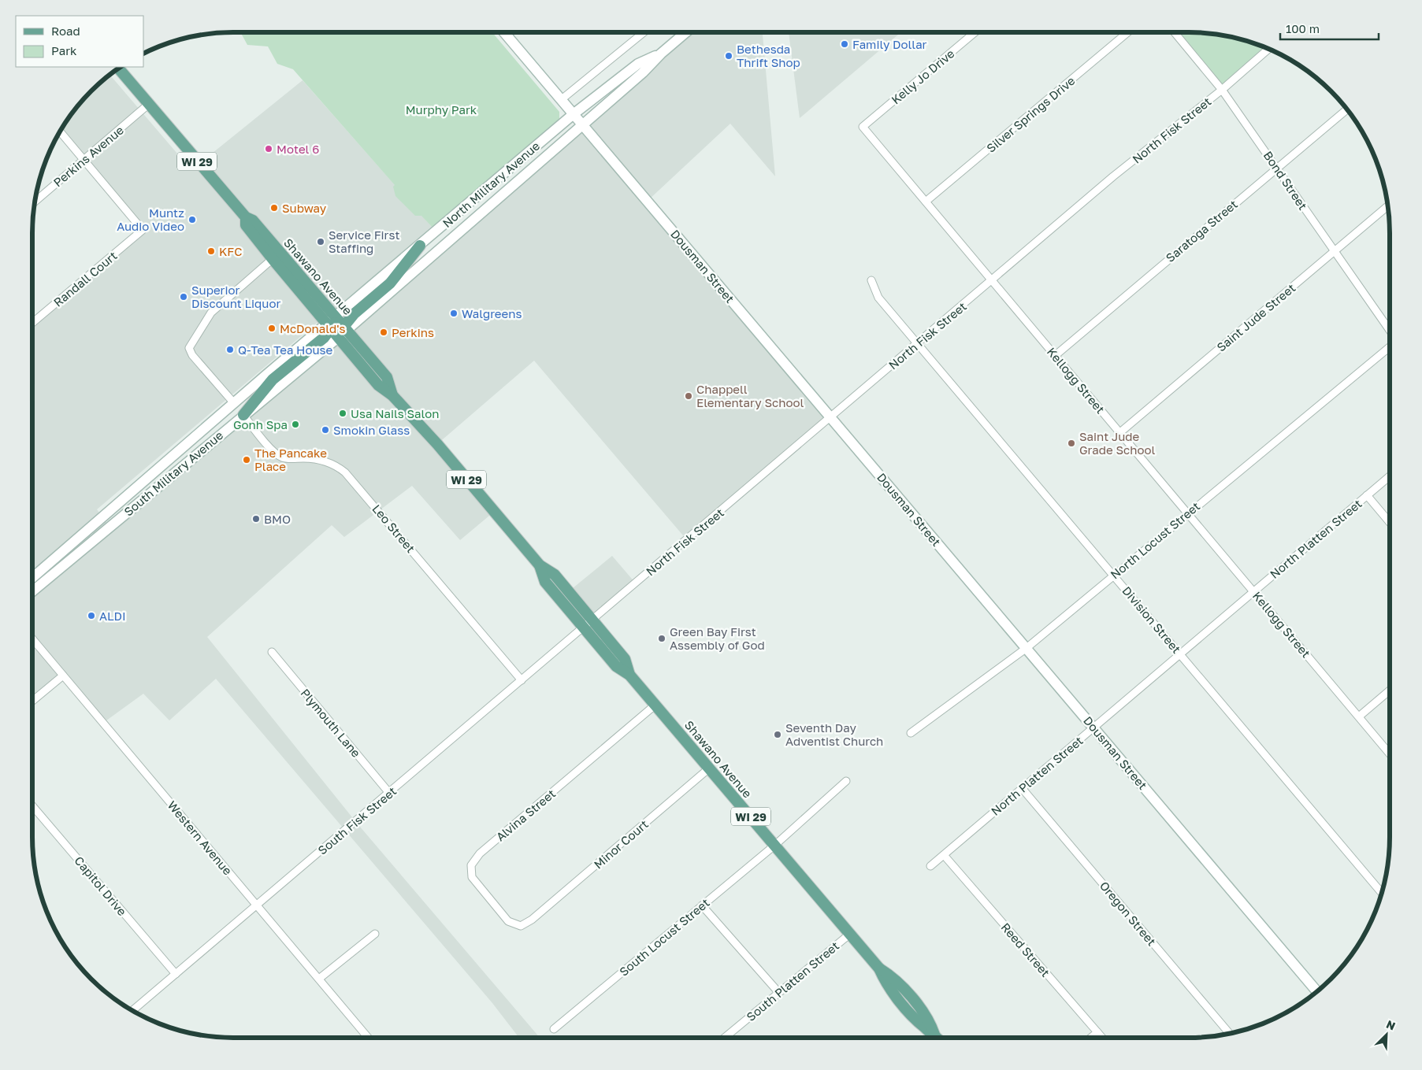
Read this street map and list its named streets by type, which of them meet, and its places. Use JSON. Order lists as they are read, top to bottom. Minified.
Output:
{"streets":{"main road":["WI 29","North Military Avenue","Dousman Street","Shawano Avenue","South Military Avenue"],"street":["Kelly Jo Drive","Silver Springs Drive","North Fisk Street","Perkins Avenue","Bond Street","Saratoga Street","Randall Court","Saint Jude Street","Kellogg Street","Leo Street","North Platten Street","North Locust Street","Division Street","Plymouth Lane","Alvina Street","South Fisk Street","Western Avenue","Minor Court","Capitol Drive","Oregon Street","South Locust Street","Reed Street","South Platten Street"]},"crossings":[["Kelly Jo Drive","Kellogg Street"],["Silver Springs Drive","Kellogg Street"],["North Fisk Street","Bond Street"],["North Fisk Street","Dousman Street"],["North Fisk Street","Shawano Avenue"],["North Fisk Street","Kellogg Street"],["North Fisk Street","Division Street"],["North Fisk Street","South Fisk Street"],["Perkins Avenue","Shawano Avenue"],["Perkins Avenue","Randall Court"],["Bond Street","Saratoga Street"],["Bond Street","Saint Jude Street"],["North Military Avenue","Dousman Street"],["North Military Avenue","Shawano Avenue"],["North Military Avenue","South Military Avenue"],["Saratoga Street","Kellogg Street"],["Dousman Street","North Platten Street"],["Dousman Street","North Locust Street"],["Shawano Avenue","South Military Avenue"],["Shawano Avenue","Alvina Street"],["Shawano Avenue","South Fisk Street"],["Shawano Avenue","Minor Court"],["Shawano Avenue","South Locust Street"],["Shawano Avenue","South Platten Street"],["Saint Jude Street","Kellogg Street"],["Kellogg Street","North Platten Street"],["Kellogg Street","North Locust Street"],["South Military Avenue","Leo Street"],["Leo Street","South Fisk Street"],["North Platten Street","Division Street"],["North Platten Street","Oregon Street"],["North Platten Street","Reed Street"],["North Locust Street","Division Street"],["Plymouth Lane","South Fisk Street"],["Alvina Street","Minor Court"],["South Fisk Street","Western Avenue"],["South Fisk Street","Capitol Drive"]],"parks":["Murphy Park"],"places":["Family Dollar","Bethesda Thrift Shop","Motel 6","Subway","Muntz Audio Video","Service First Staffing","KFC","Superior Discount Liquor","Walgreens","McDonald's","Perkins","Q-Tea Tea House","Chappell Elementary School","Usa Nails Salon","Gonh Spa","Smokin Glass","Saint Jude Grade School","The Pancake Place","BMO","ALDI","Green Bay First Assembly of God","Seventh Day Adventist Church"],"legend":["Road","Park"],"scale_bar":"100 m","north":"top right"}
